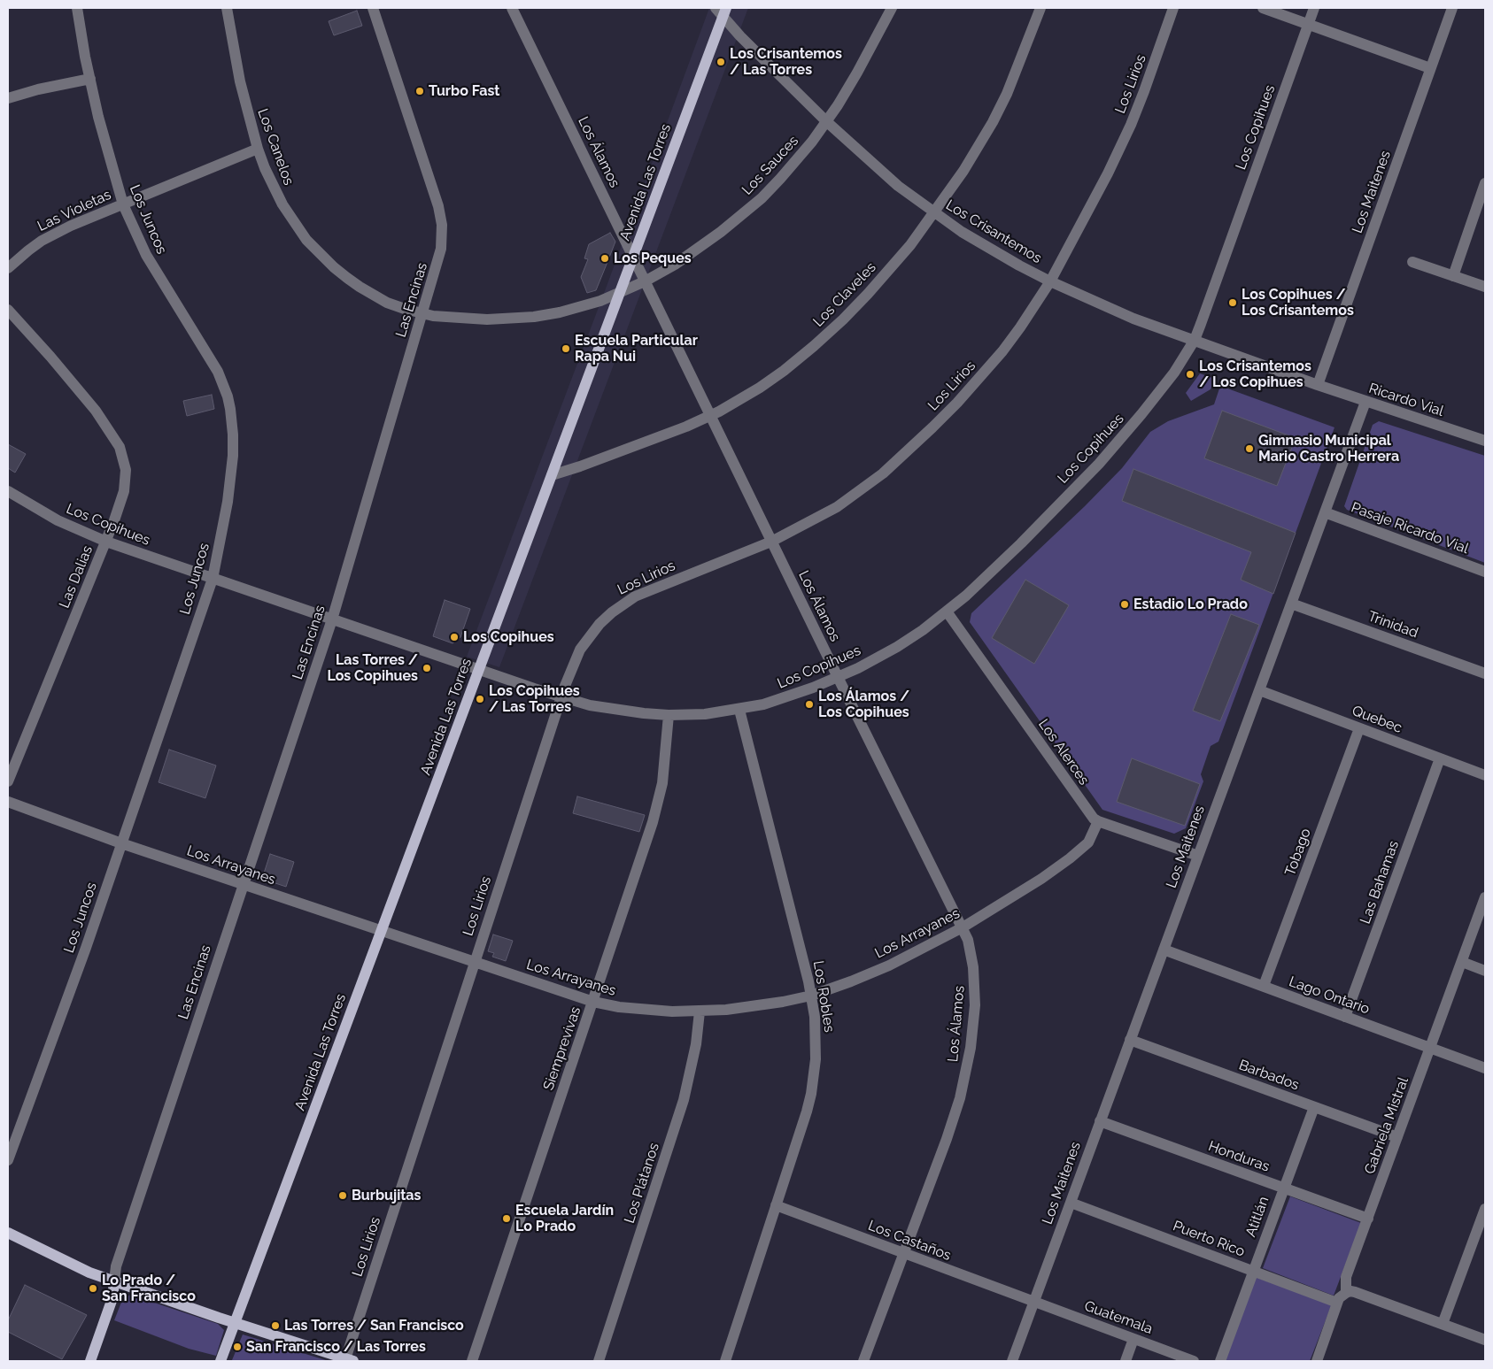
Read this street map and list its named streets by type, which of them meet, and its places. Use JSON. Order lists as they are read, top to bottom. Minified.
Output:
{"streets":{"main road":["Avenida Las Torres"],"street":["Los Lirios","Los Copihues","Los Canelos","Los Álamos","Los Sauces","Los Maitenes","Las Violetas","Los Juncos","Los Crisantemos","Los Claveles","Las Encinas","Ricardo Vial","Pasaje Ricardo Vial","Las Dalias","Trinidad","Quebec","Los Alerces","Tobago","Los Arrayanes","Las Bahamas","Lago Ontario","Los Robles","Siemprevivas","Barbados","Gabriela Mistral","Honduras","Los Plátanos","Atitlán","Puerto Rico","Los Castaños","Guatemala"]},"crossings":[["Los Lirios","Los Copihues"],["Los Lirios","Los Álamos"],["Los Lirios","Los Crisantemos"],["Los Lirios","Los Arrayanes"],["Los Copihues","Los Álamos"],["Los Copihues","Avenida Las Torres"],["Los Copihues","Los Juncos"],["Los Copihues","Los Crisantemos"],["Los Copihues","Las Encinas"],["Los Copihues","Las Dalias"],["Los Copihues","Los Alerces"],["Los Copihues","Los Robles"],["Los Copihues","Siemprevivas"],["Los Canelos","Los Sauces"],["Los Canelos","Avenida Las Torres"],["Los Canelos","Las Violetas"],["Los Canelos","Las Encinas"],["Los Álamos","Los Sauces"],["Los Álamos","Avenida Las Torres"],["Los Álamos","Los Claveles"],["Los Álamos","Los Arrayanes"],["Los Álamos","Los Castaños"],["Los Sauces","Avenida Las Torres"],["Los Sauces","Los Crisantemos"],["Avenida Las Torres","Los Crisantemos"],["Avenida Las Torres","Los Claveles"],["Avenida Las Torres","Los Arrayanes"],["Los Maitenes","Los Crisantemos"],["Los Maitenes","Ricardo Vial"],["Los Maitenes","Pasaje Ricardo Vial"],["Los Maitenes","Trinidad"],["Los Maitenes","Quebec"],["Los Maitenes","Los Alerces"],["Los Maitenes","Lago Ontario"],["Los Maitenes","Barbados"],["Los Maitenes","Honduras"],["Los Maitenes","Puerto Rico"],["Los Maitenes","Los Castaños"],["Los Maitenes","Guatemala"],["Las Violetas","Los Juncos"],["Los Juncos","Los Arrayanes"],["Los Crisantemos","Los Claveles"],["Los Crisantemos","Ricardo Vial"],["Las Encinas","Los Arrayanes"],["Quebec","Tobago"],["Quebec","Las Bahamas"],["Los Alerces","Los Arrayanes"],["Tobago","Lago Ontario"],["Los Arrayanes","Los Robles"],["Los Arrayanes","Siemprevivas"],["Los Arrayanes","Los Plátanos"],["Las Bahamas","Lago Ontario"],["Lago Ontario","Gabriela Mistral"],["Los Robles","Los Castaños"],["Barbados","Gabriela Mistral"],["Barbados","Atitlán"],["Gabriela Mistral","Honduras"],["Honduras","Atitlán"],["Atitlán","Puerto Rico"],["Los Castaños","Guatemala"]],"places":["Los Crisantemos / Las Torres","Turbo Fast","Los Peques","Los Copihues / Los Crisantemos","Escuela Particular Rapa Nui","Los Crisantemos / Los Copihues","Gimnasio Municipal Mario Castro Herrera","Estadio Lo Prado","Los Copihues","Las Torres / Los Copihues","Los Copihues / Las Torres","Los Álamos / Los Copihues","Burbujitas","Escuela Jardín Lo Prado","Lo Prado / San Francisco","Las Torres / San Francisco","San Francisco / Las Torres"]}
